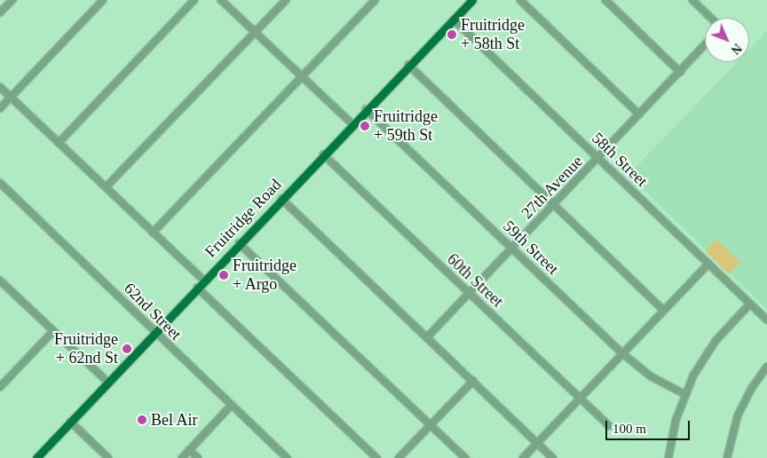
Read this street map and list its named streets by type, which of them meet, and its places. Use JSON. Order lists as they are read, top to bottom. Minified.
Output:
{"streets":{"main road":["Fruitridge Road"],"street":["58th Street","27th Avenue","59th Street","60th Street","62nd Street"]},"crossings":[["58th Street","27th Avenue"],["58th Street","Fruitridge Road"],["27th Avenue","59th Street"],["27th Avenue","60th Street"],["Fruitridge Road","59th Street"],["Fruitridge Road","60th Street"],["Fruitridge Road","62nd Street"]],"places":["Fruitridge + 58th St","Fruitridge + 59th St","Fruitridge + Argo","Fruitridge + 62nd St","Bel Air"],"scale_bar":"100 m","north":"bottom right"}
